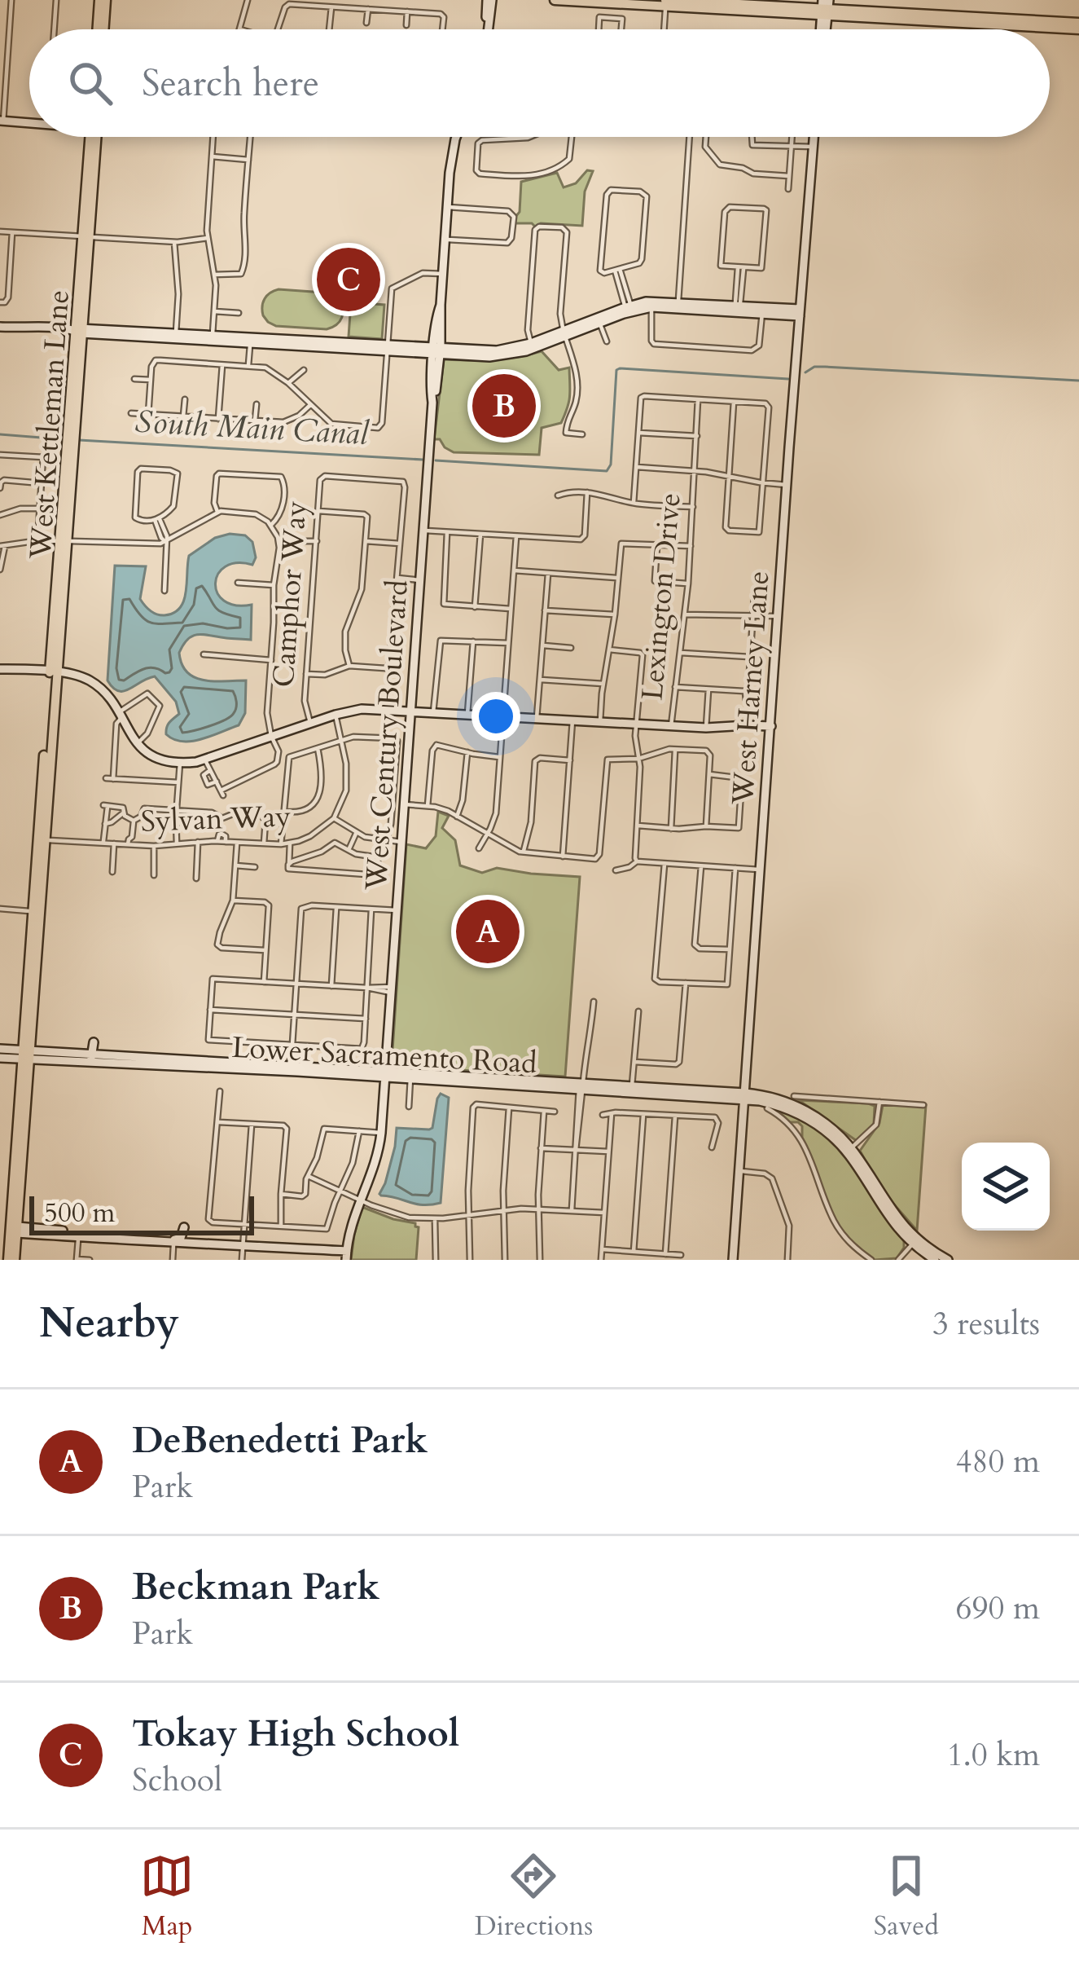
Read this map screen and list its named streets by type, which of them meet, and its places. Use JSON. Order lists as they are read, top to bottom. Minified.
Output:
{"streets":{"main road":["West Kettleman Lane","West Harney Lane","West Century Boulevard","Lower Sacramento Road"],"street":["Camphor Way","Lexington Drive","Sylvan Way"]},"crossings":[["West Kettleman Lane","Sylvan Way"],["West Kettleman Lane","Lower Sacramento Road"],["West Harney Lane","Lower Sacramento Road"],["West Century Boulevard","Lower Sacramento Road"]],"water":["South Main Canal"],"scale_bar":"500 m","page":{"search":"Search here","pins":["C","B","A"],"scale":"500 m","heading":["Nearby","3 results"],"list":[{"mark":"A","name":"DeBenedetti Park","note":"Park","value":"480 m"},{"mark":"B","name":"Beckman Park","note":"Park","value":"690 m"},{"mark":"C","name":"Tokay High School","note":"School","value":"1.0 km"}],"nav":["Map","Directions","Saved"]}}
